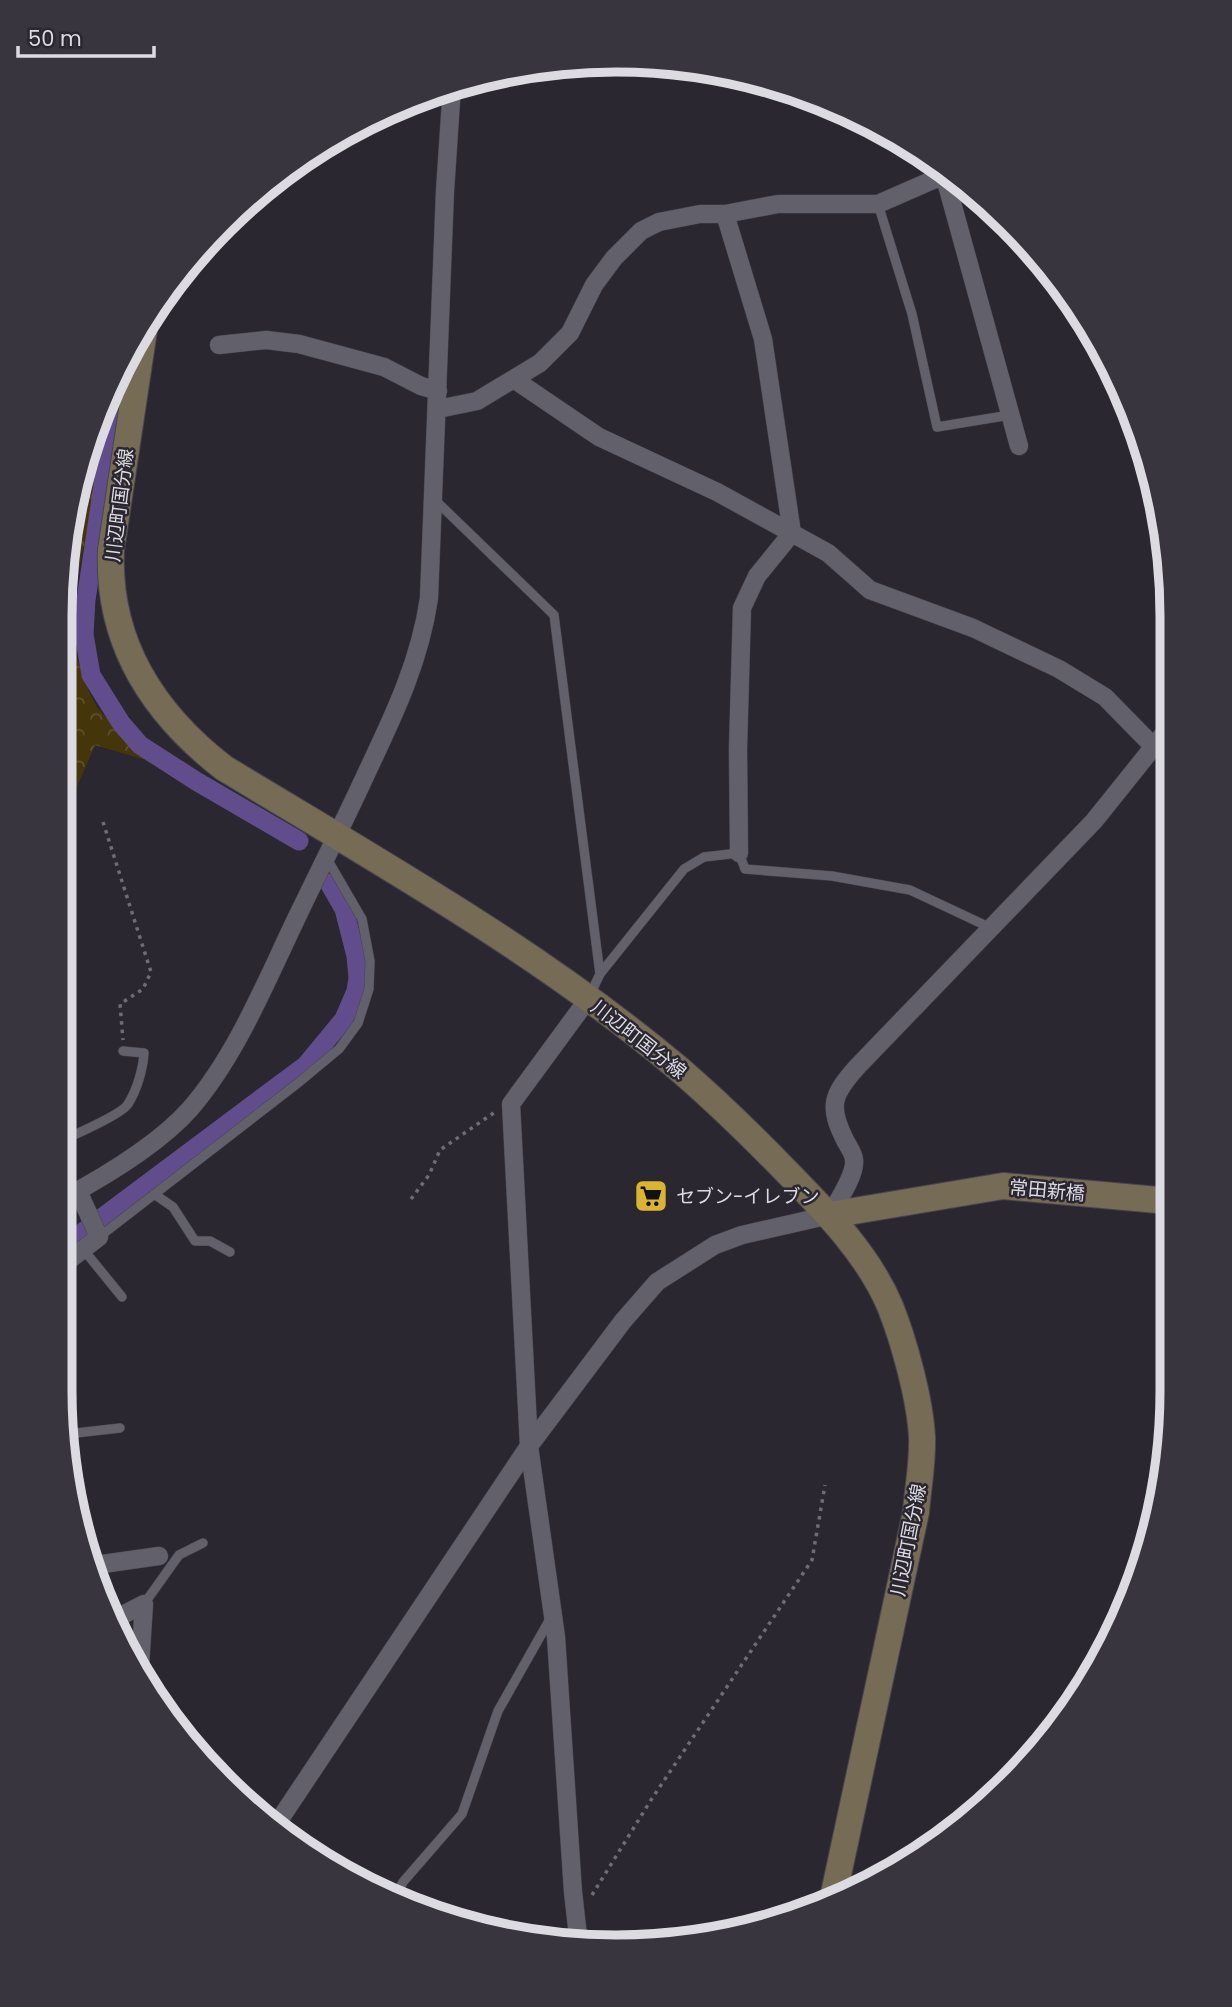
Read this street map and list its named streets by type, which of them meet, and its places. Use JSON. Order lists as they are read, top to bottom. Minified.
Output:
{"streets":{"street":["川辺町国分線","常田新橋"]},"crossings":[["川辺町国分線","常田新橋"]],"places":{"supermarket":["セブン-イレブン"]},"scale_bar":"50 m"}
